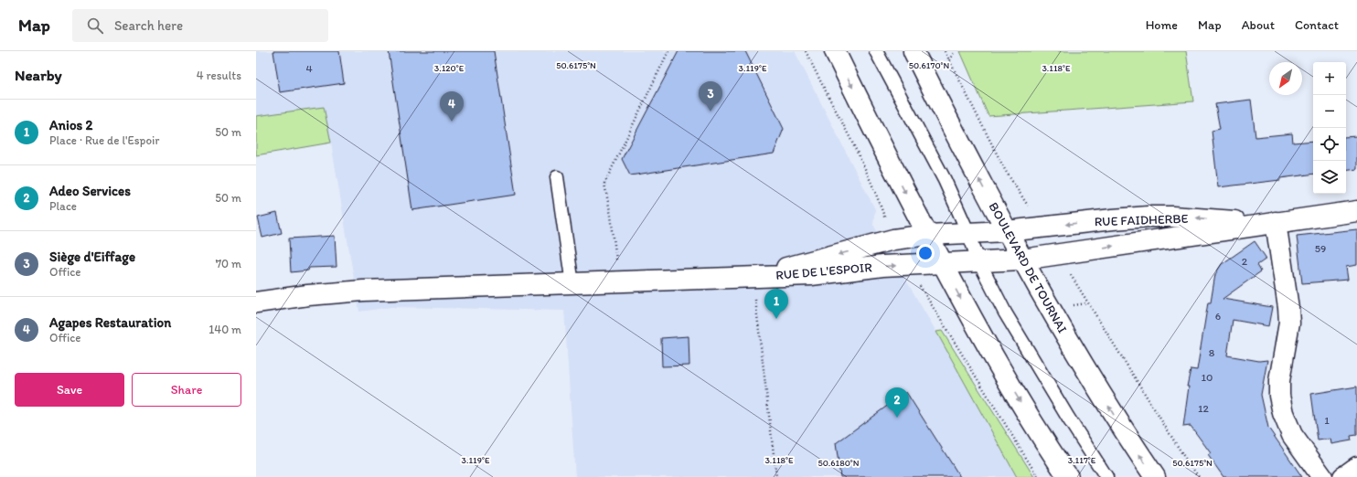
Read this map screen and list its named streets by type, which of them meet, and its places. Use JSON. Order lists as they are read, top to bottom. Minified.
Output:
{"streets":{"street":["RUE FAIDHERBE","BOULEVARD DE TOURNAI","RUE DE L'ESPOIR"]},"crossings":[["RUE FAIDHERBE","BOULEVARD DE TOURNAI"],["RUE FAIDHERBE","RUE DE L'ESPOIR"]],"house_numbers":["4","59","2","6","8","10","12","1"],"north":"bottom left","page":{"header":"Map","search":"Search here","nav":["Home","Map","About","Contact"],"heading":["Nearby","4 results"],"map_buttons":["+","−"],"pins":["3","4","1","2"],"list":[{"mark":"1","name":"Anios 2","note":"Place · Rue de l'Espoir","value":"50 m"},{"mark":"2","name":"Adeo Services","note":"Place","value":"50 m"},{"mark":"3","name":"Siège d'Eiffage","note":"Office","value":"70 m"},{"mark":"4","name":"Agapes Restauration","note":"Office","value":"140 m"}],"buttons":["Save","Share"]},"coordinates":["50.6175°N","50.6170°N","3.120°E","3.119°E","3.118°E","3.117°E","50.6180°N"]}
